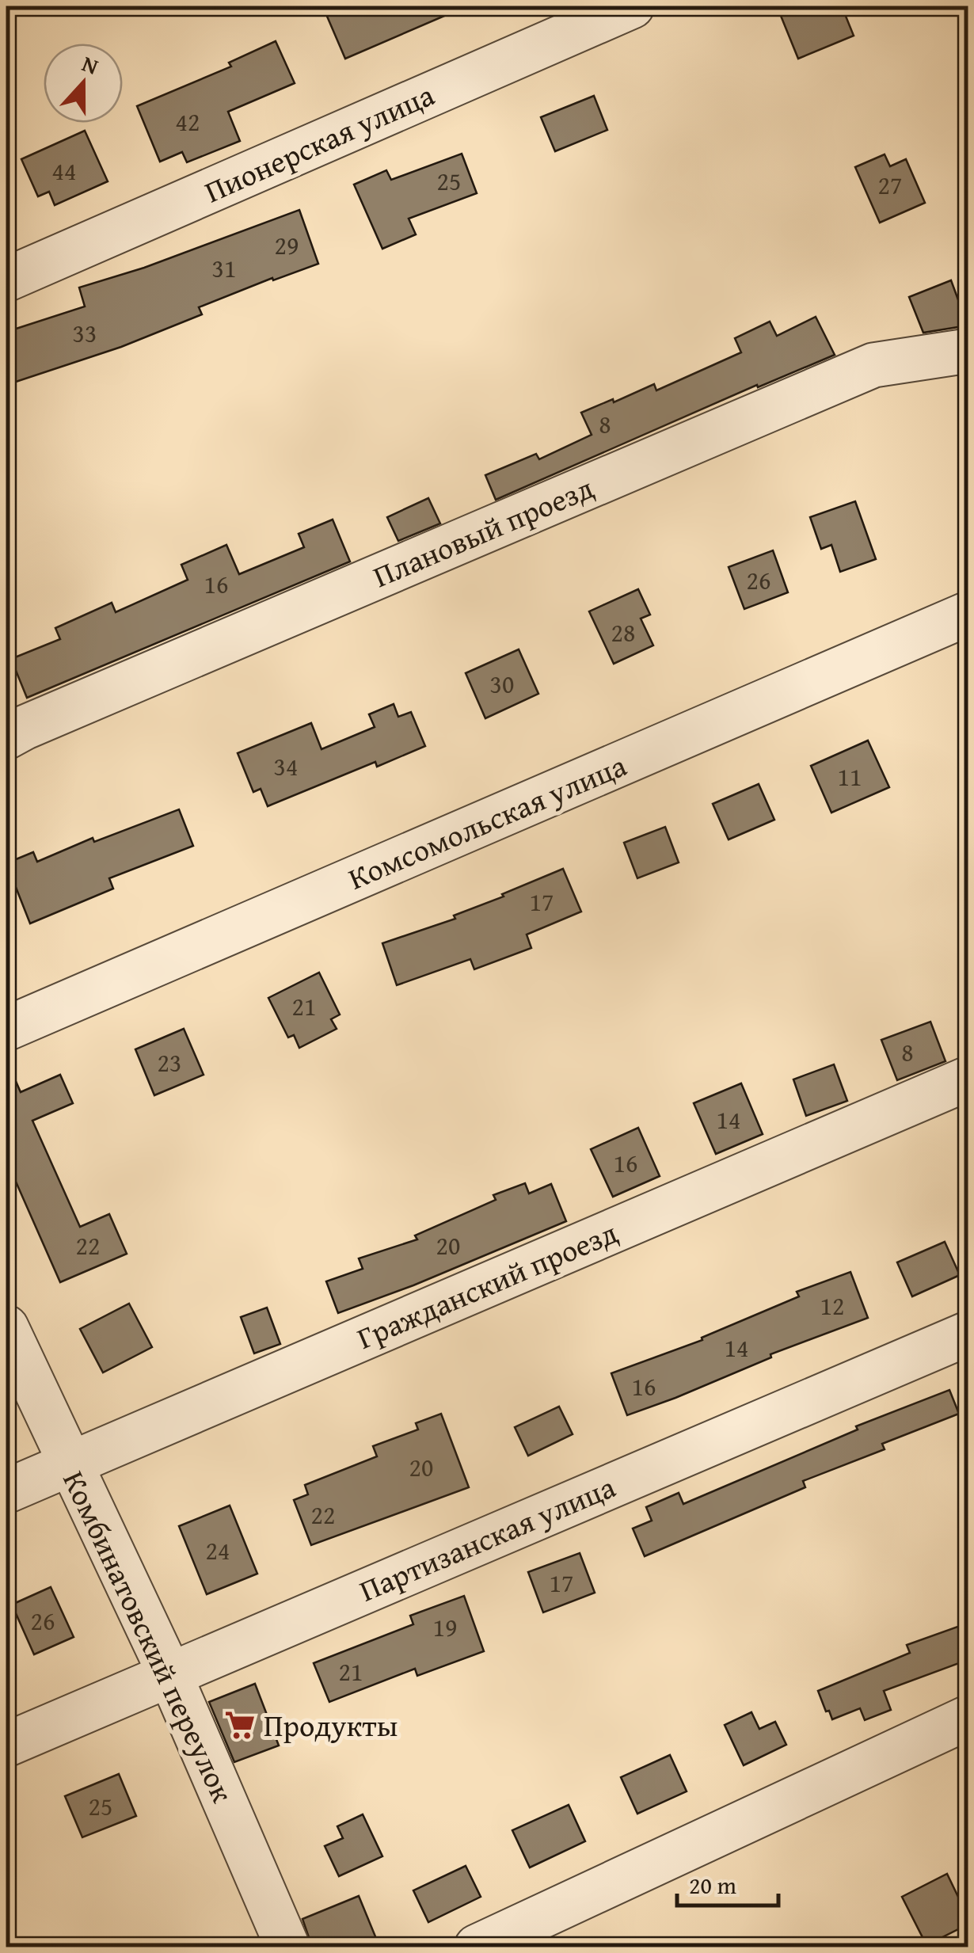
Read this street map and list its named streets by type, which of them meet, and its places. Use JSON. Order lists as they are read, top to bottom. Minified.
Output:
{"streets":{"street":["Пионерская улица","Плановый проезд","Комсомольская улица","Гражданский проезд","Партизанская улица","Комбинатовский переулок"]},"crossings":[["Гражданский проезд","Комбинатовский переулок"],["Партизанская улица","Комбинатовский переулок"]],"places":{"supermarket":["Продукты"]},"house_numbers":["42","44","25","27","29","31","33","8","26","16","28","30","34","11","17","21","8","23","14","16","22","20","12","14","16","20","22","24","17","26","19","21","25"],"scale_bar":"20 m","north":"top"}
